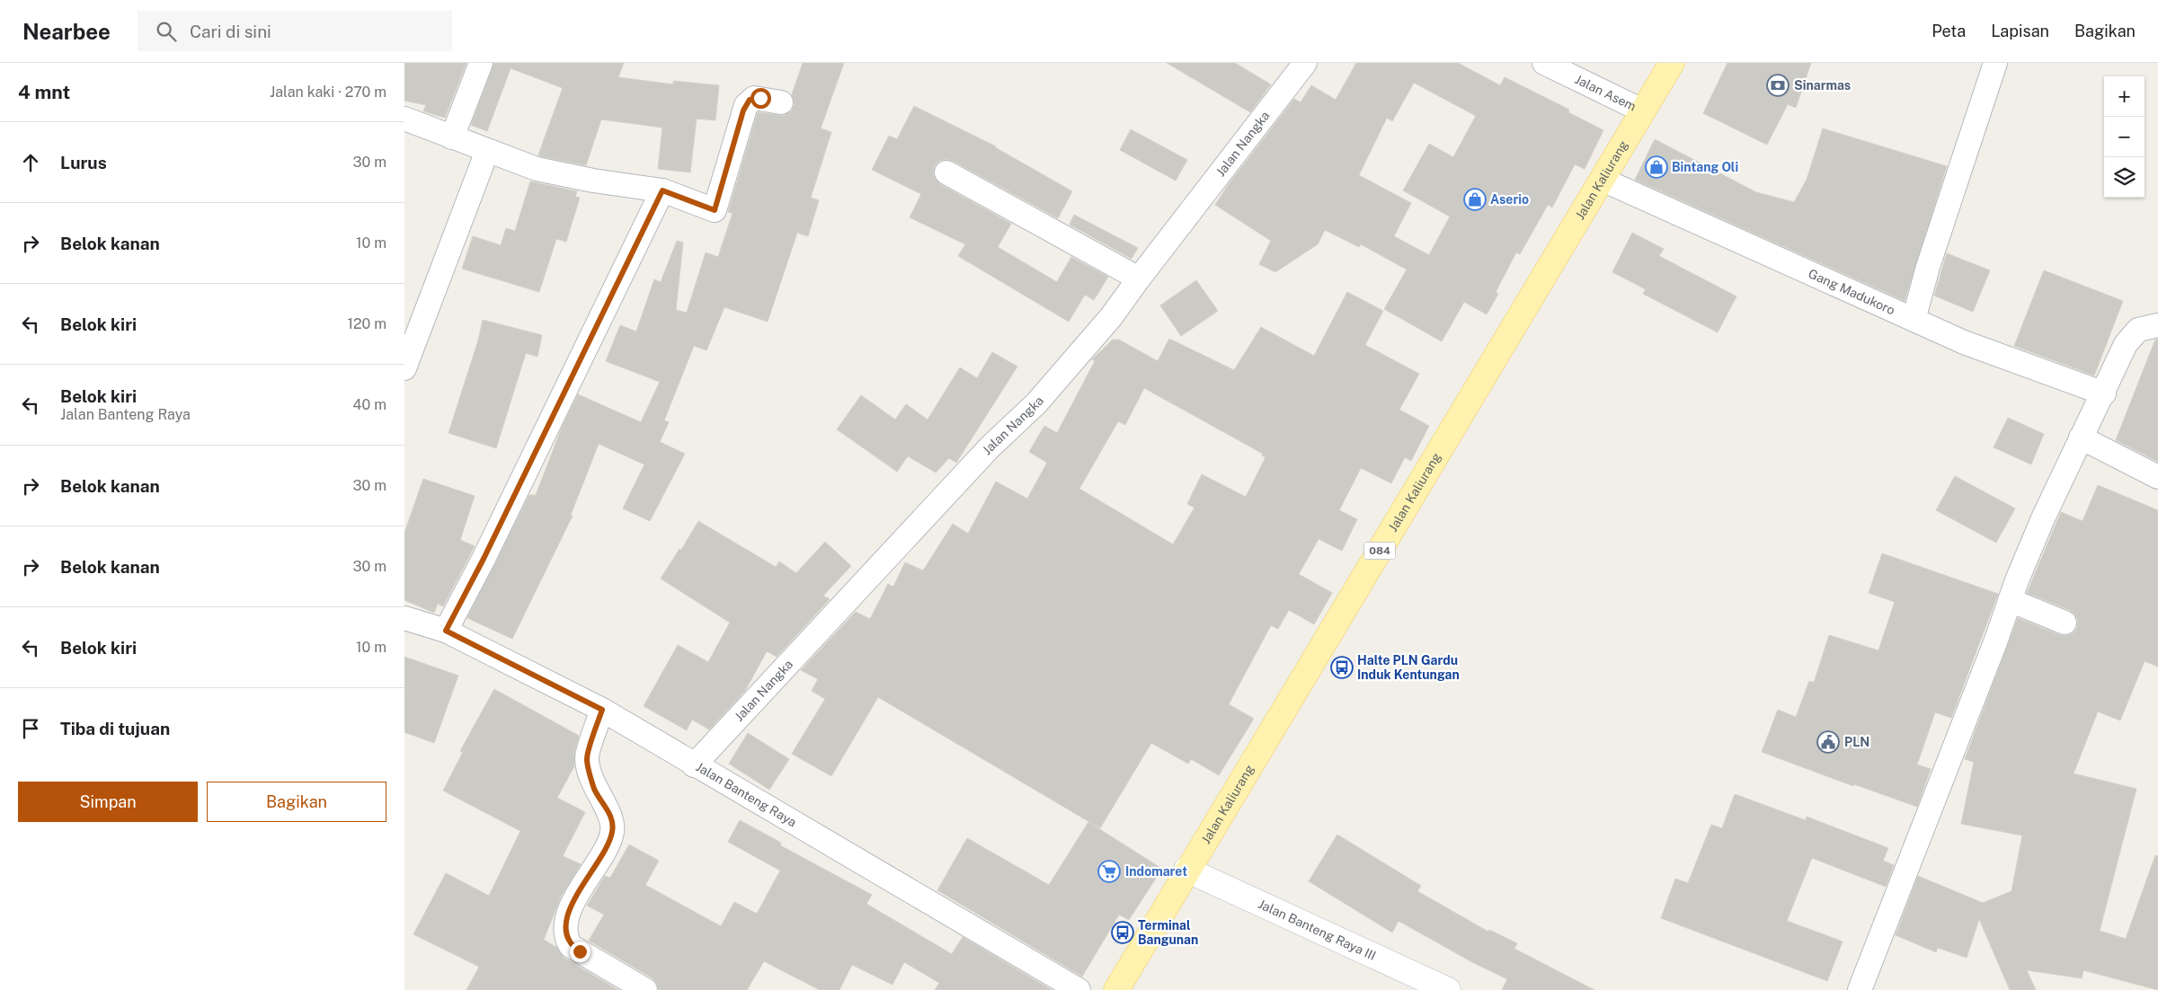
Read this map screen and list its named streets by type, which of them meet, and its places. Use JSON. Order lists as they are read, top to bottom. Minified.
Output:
{"streets":{"main road":["Jalan Kaliurang","084"],"street":["Jalan Asem","Jalan Nangka","Gang Madukoro","Jalan Banteng Raya","Jalan Banteng Raya III"]},"crossings":[["Jalan Asem","Jalan Kaliurang"],["Jalan Nangka","Jalan Banteng Raya"],["Jalan Kaliurang","Gang Madukoro"],["Jalan Kaliurang","Jalan Banteng Raya III"]],"places":{"bank":["Sinarmas"],"shop":["Bintang Oli","Aserio"],"bus stop":["Halte PLN Gardu Induk Kentungan","Terminal Bangunan"],"public building":["PLN"],"supermarket":["Indomaret"]},"page":{"header":"Nearbee","search":"Cari di sini","nav":["Peta","Lapisan","Bagikan"],"heading":["4 mnt","Jalan kaki · 270 m"],"map_buttons":["+","−"],"list":[["Lurus","30 m"],["Belok kanan","10 m"],["Belok kiri","120 m"],["Belok kiri","Jalan Banteng Raya","40 m"],["Belok kanan","30 m"],["Belok kanan","30 m"],["Belok kiri","10 m"],"Tiba di tujuan"],"buttons":["Simpan","Bagikan"]}}
